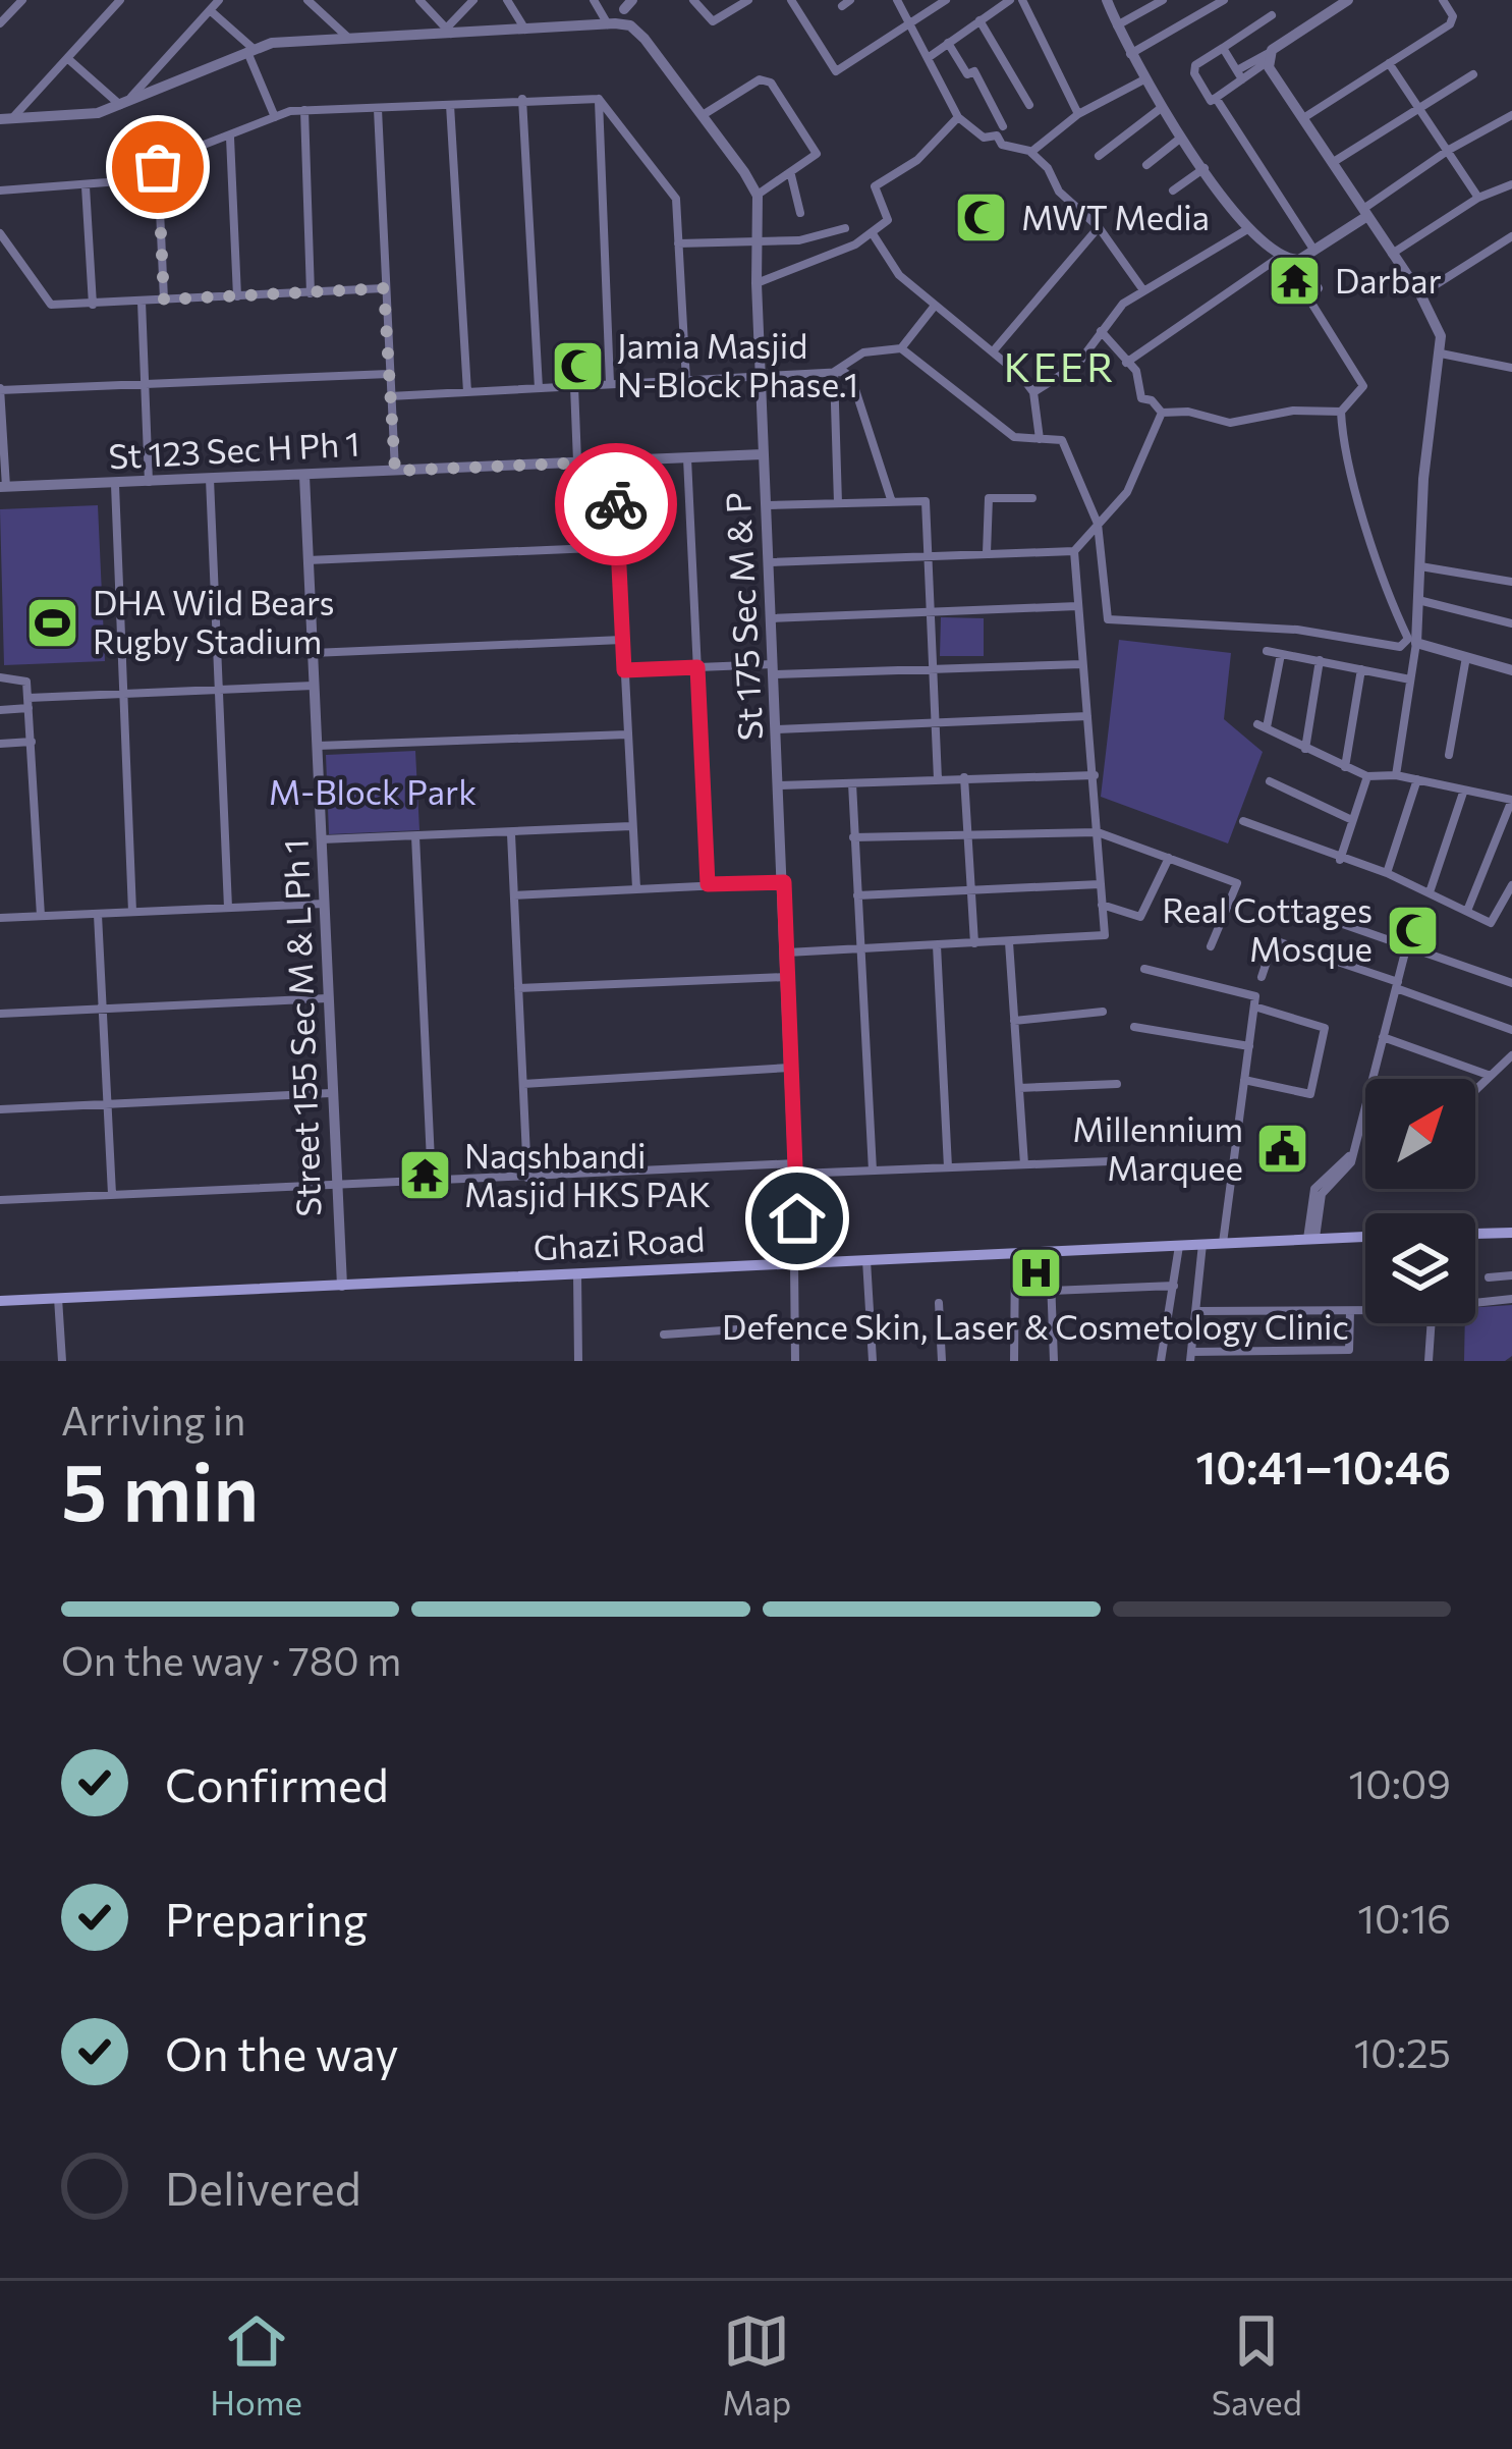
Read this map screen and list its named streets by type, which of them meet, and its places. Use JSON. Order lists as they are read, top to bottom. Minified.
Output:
{"streets":{"main road":["Ghazi Road"],"street":["St 123 Sec H Ph 1","St 175 Sec M & P","Street 155 Sec M & L Ph 1"]},"crossings":[["St 123 Sec H Ph 1","St 175 Sec M & P"],["St 123 Sec H Ph 1","Street 155 Sec M & L Ph 1"],["St 175 Sec M & P","Ghazi Road"],["Street 155 Sec M & L Ph 1","Ghazi Road"]],"districts":["KEER"],"parks":["M-Block Park"],"places":{"mosque":["MWT Media","Jamia Masjid N-Block Phase.1","Real Cottages Mosque"],"temple":["Darbar","Naqshbandi Masjid HKS PAK"],"sports":["DHA Wild Bears Rugby Stadium"],"public building":["Millennium Marquee"],"hospital":["Defence Skin, Laser & Cosmetology Clinic"]},"north":"top right","page":{"heading":["5 min","Arriving in","10:41–10:46"],"bar":"On the way · 780 m","list":[["Confirmed","10:09"],["Preparing","10:16"],["On the way","10:25"],"Delivered"],"tabs":["Home","Map","Saved"]}}
